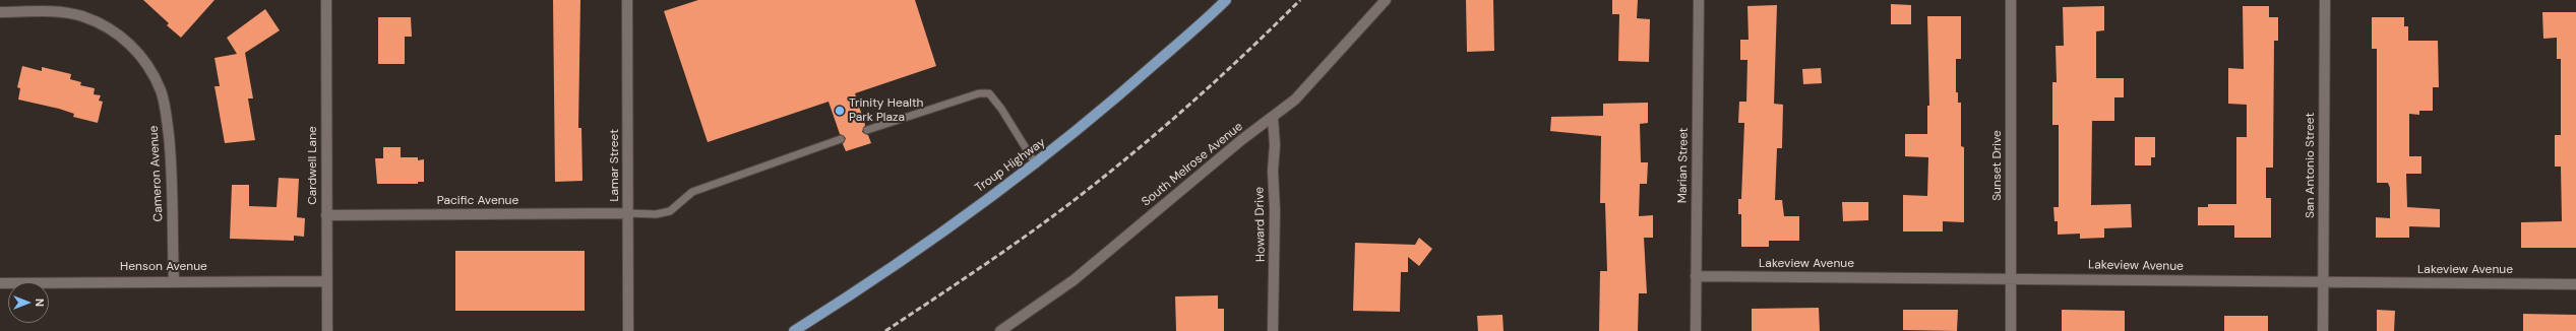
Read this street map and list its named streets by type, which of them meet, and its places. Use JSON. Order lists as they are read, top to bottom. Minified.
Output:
{"streets":{"main road":["Troup Highway"],"street":["South Melrose Avenue","Cardwell Lane","Lamar Street","Marian Street","Sunset Drive","San Antonio Street","Cameron Avenue","Pacific Avenue","Howard Drive","Lakeview Avenue","Henson Avenue"]},"crossings":[["South Melrose Avenue","Howard Drive"],["Cardwell Lane","Pacific Avenue"],["Cardwell Lane","Henson Avenue"],["Lamar Street","Pacific Avenue"],["Marian Street","Lakeview Avenue"],["Sunset Drive","Lakeview Avenue"],["San Antonio Street","Lakeview Avenue"],["Cameron Avenue","Henson Avenue"]],"places":["Trinity Health Park Plaza"],"north":"right"}
